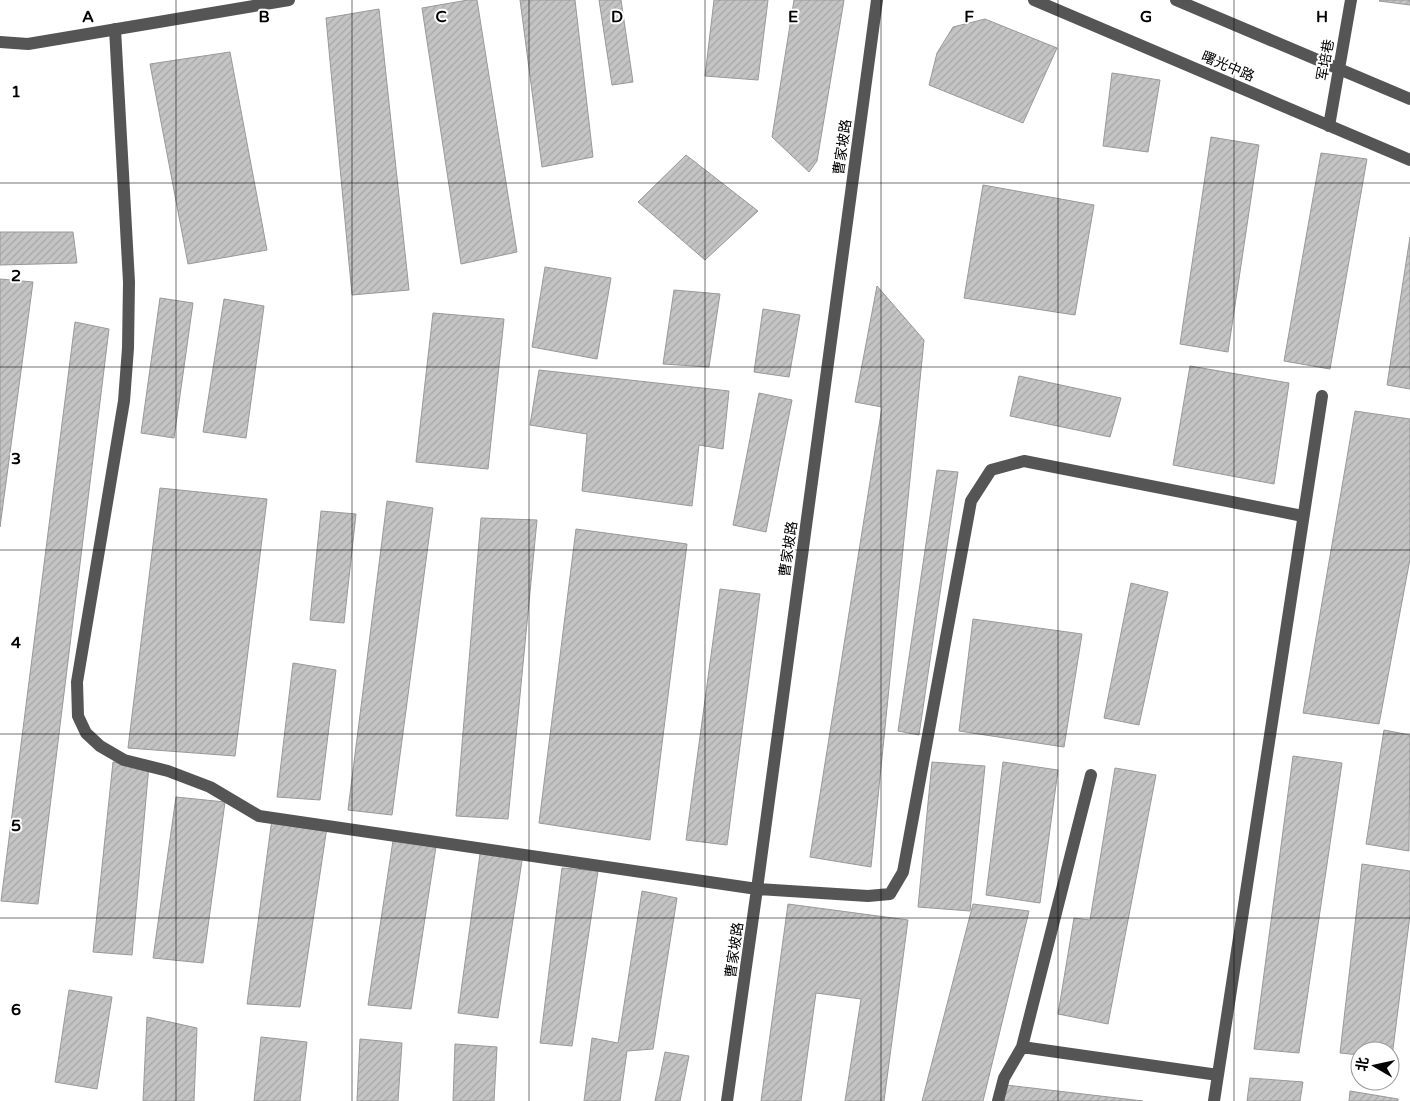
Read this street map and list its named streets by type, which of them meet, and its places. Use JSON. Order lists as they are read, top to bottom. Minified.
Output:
{"streets":{"street":["军培巷","曙光中路","曹家坡路"]},"crossings":[["军培巷","曙光中路"]],"north":"left","grid":{"columns":["A","B","C","D","E","F","G","H"],"rows":["1","2","3","4","5","6"]}}
